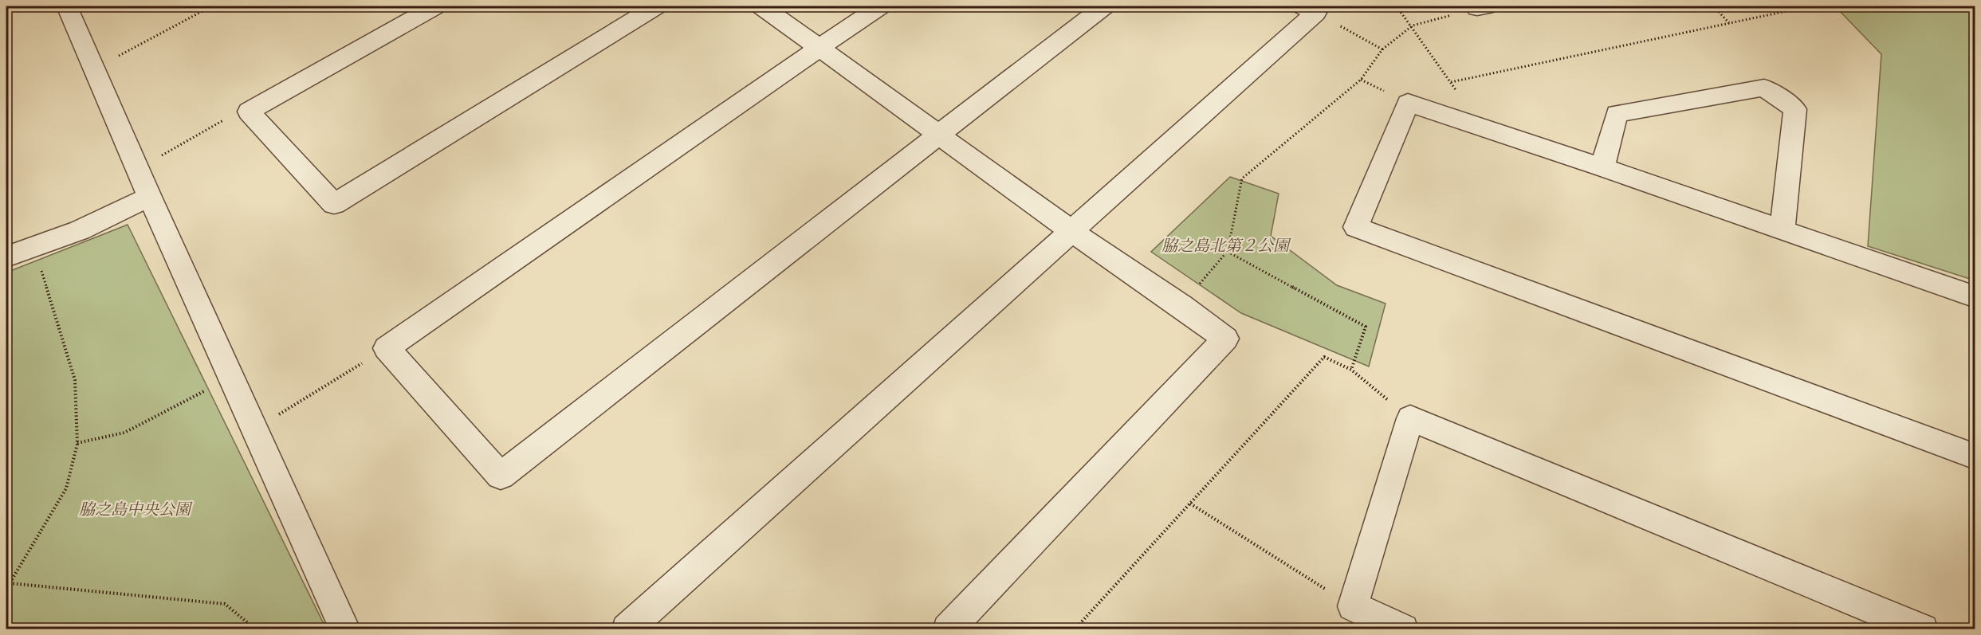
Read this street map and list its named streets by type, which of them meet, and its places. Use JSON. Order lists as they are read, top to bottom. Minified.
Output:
{"parks":["脇之島北第２公園","脇之島中央公園"]}
